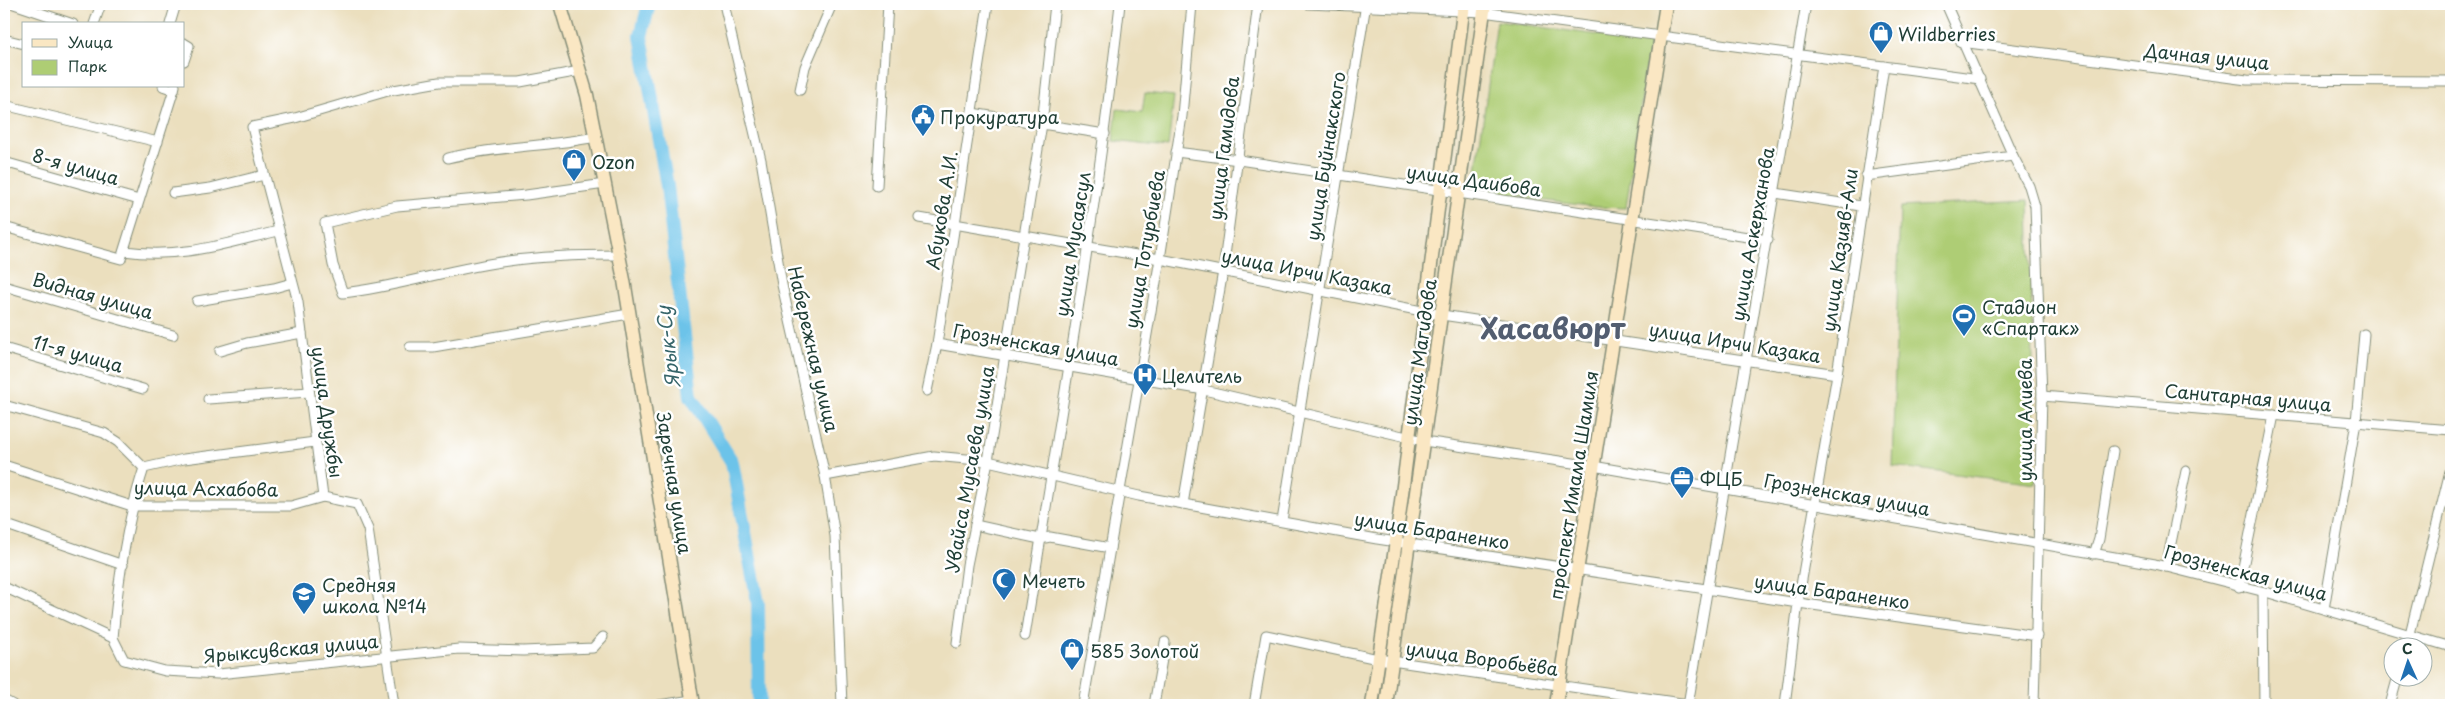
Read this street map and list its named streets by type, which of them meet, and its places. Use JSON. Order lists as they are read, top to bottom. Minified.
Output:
{"streets":{"main road":["улица Магидова","Заречная улица","проспект Имама Шамиля"],"street":["Дачная улица","улица Гамидова","улица Буйнакского","8-я улица","улица Даибова","Абукова А.И.","улица Аскерханова","улица Мусаясул","улица Тотурбиева","улица Казияв-Али","улица Ирчи Казака","Видная улица","Грозненская улица","Набережная улица","11-я улица","Санитарная улица","улица Дружбы","улица Алиева","Увайса Мусаева улица","улица Асхабова","улица Бараненко","Ярыксувская улица","улица Воробьёва"]},"crossings":[["Дачная улица","улица Алиева"],["улица Гамидова","улица Даибова"],["улица Гамидова","улица Ирчи Казака"],["улица Гамидова","Грозненская улица"],["улица Гамидова","улица Бараненко"],["улица Буйнакского","улица Даибова"],["улица Буйнакского","улица Ирчи Казака"],["улица Буйнакского","Грозненская улица"],["улица Буйнакского","улица Бараненко"],["улица Даибова","улица Аскерханова"],["улица Даибова","улица Тотурбиева"],["улица Даибова","улица Магидова"],["улица Даибова","проспект Имама Шамиля"],["Абукова А.И.","улица Ирчи Казака"],["Абукова А.И.","Грозненская улица"],["улица Аскерханова","улица Ирчи Казака"],["улица Аскерханова","Грозненская улица"],["улица Аскерханова","улица Бараненко"],["улица Аскерханова","улица Воробьёва"],["улица Мусаясул","улица Ирчи Казака"],["улица Мусаясул","Грозненская улица"],["улица Мусаясул","улица Бараненко"],["улица Тотурбиева","улица Ирчи Казака"],["улица Тотурбиева","Грозненская улица"],["улица Тотурбиева","улица Бараненко"],["улица Казияв-Али","улица Ирчи Казака"],["улица Казияв-Али","Грозненская улица"],["улица Казияв-Али","улица Бараненко"],["улица Ирчи Казака","улица Магидова"],["улица Ирчи Казака","Увайса Мусаева улица"],["улица Ирчи Казака","проспект Имама Шамиля"],["Грозненская улица","улица Магидова"],["Грозненская улица","улица Алиева"],["Грозненская улица","Увайса Мусаева улица"],["Грозненская улица","проспект Имама Шамиля"],["Набережная улица","улица Бараненко"],["улица Магидова","улица Бараненко"],["улица Магидова","улица Воробьёва"],["Санитарная улица","улица Алиева"],["улица Дружбы","Заречная улица"],["улица Дружбы","улица Асхабова"],["улица Дружбы","Ярыксувская улица"],["улица Алиева","улица Бараненко"],["Увайса Мусаева улица","улица Бараненко"],["проспект Имама Шамиля","улица Бараненко"],["проспект Имама Шамиля","улица Воробьёва"]],"districts":["Хасавюрт"],"water":["Ярык-Су"],"places":{"shop":["Wildberries","Ozon","585 Золотой"],"public building":["Прокуратура"],"sports":["Стадион «Спартак»"],"hospital":["Целитель"],"office":["ФЦБ"],"mosque":["Мечеть"],"school or university":["Средняя школа №14"]},"legend":["Улица","Парк"],"north":"top"}
